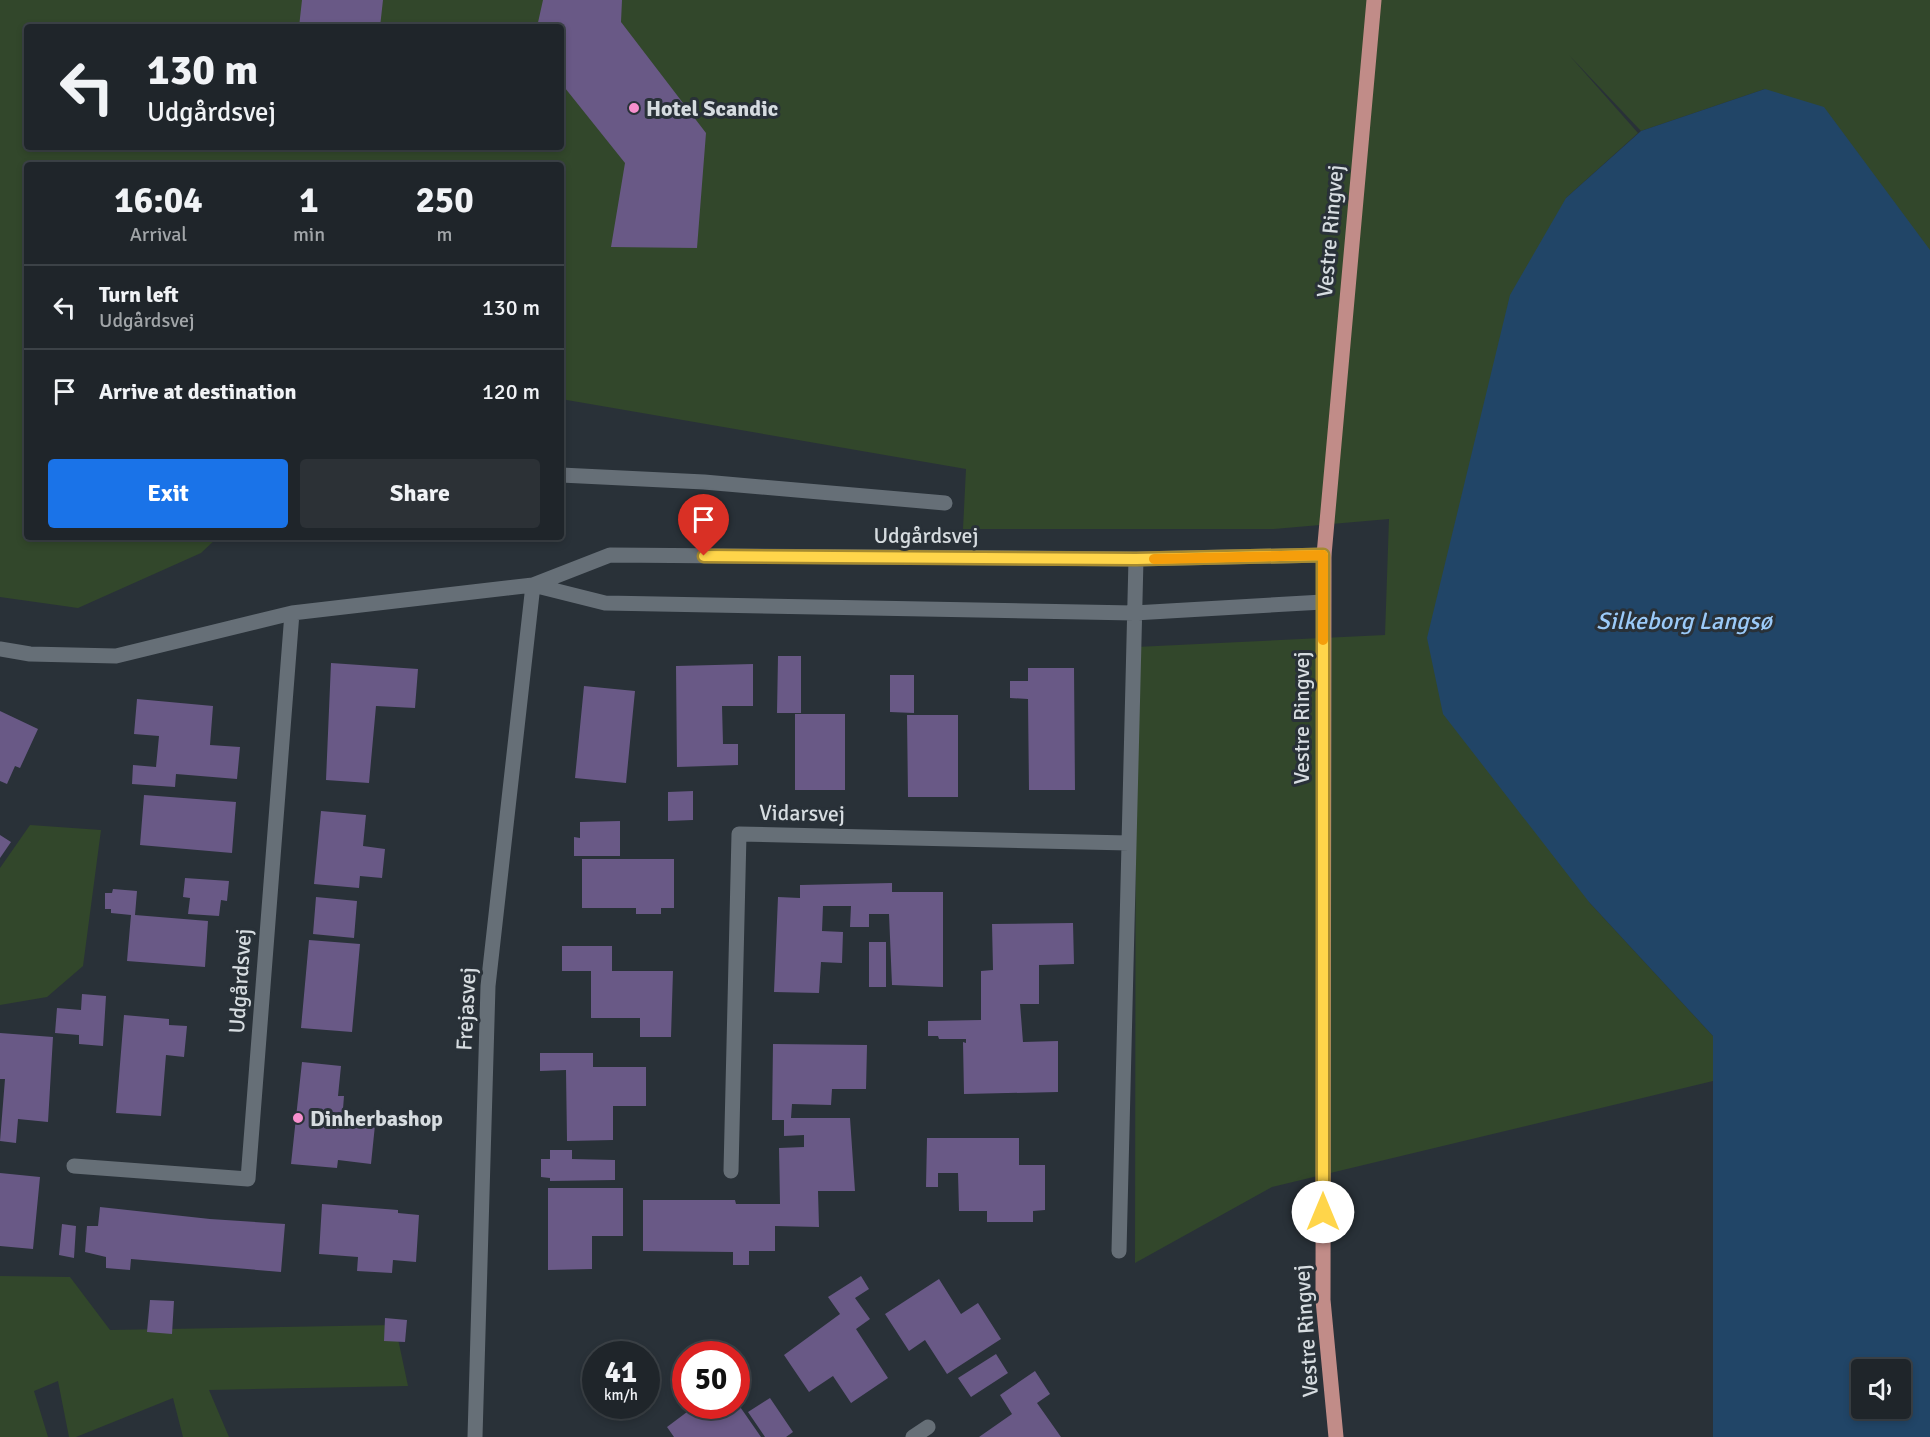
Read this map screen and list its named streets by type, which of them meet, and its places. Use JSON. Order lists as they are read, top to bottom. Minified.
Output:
{"streets":{"main road":["Vestre Ringvej"],"street":["Udgårdsvej","Vidarsvej","Frejasvej"]},"crossings":[["Vestre Ringvej","Udgårdsvej"],["Udgårdsvej","Frejasvej"]],"water":["Silkeborg Langsø"],"places":["Hotel Scandic","Dinherbashop"],"page":{"turn":["130 m","Udgårdsvej"],"eta":["16:04","Arrival","1","min","250","m"],"list":[{"name":"Turn left","note":"Udgårdsvej","value":"130 m"},{"name":"Arrive at destination","value":"120 m"}],"buttons":["Exit","Share"],"speed":"41 km/h","limit":"50"}}
